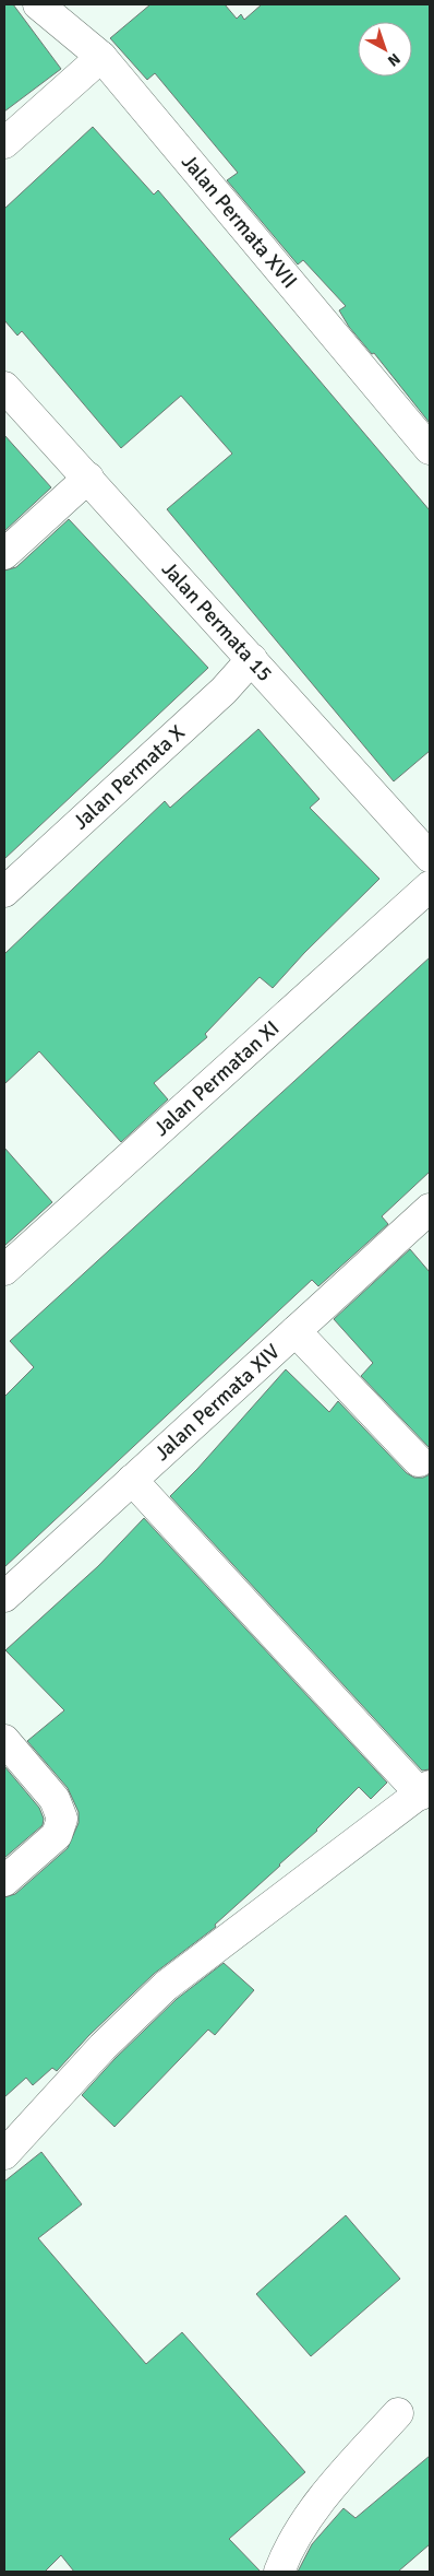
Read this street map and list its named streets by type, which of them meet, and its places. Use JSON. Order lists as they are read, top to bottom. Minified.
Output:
{"streets":{"street":["Jalan Permata XVII","Jalan Permata 15","Jalan Permata X","Jalan Permatan XI","Jalan Permata XIV"]},"crossings":[["Jalan Permata 15","Jalan Permata X"]],"north":"bottom right"}
